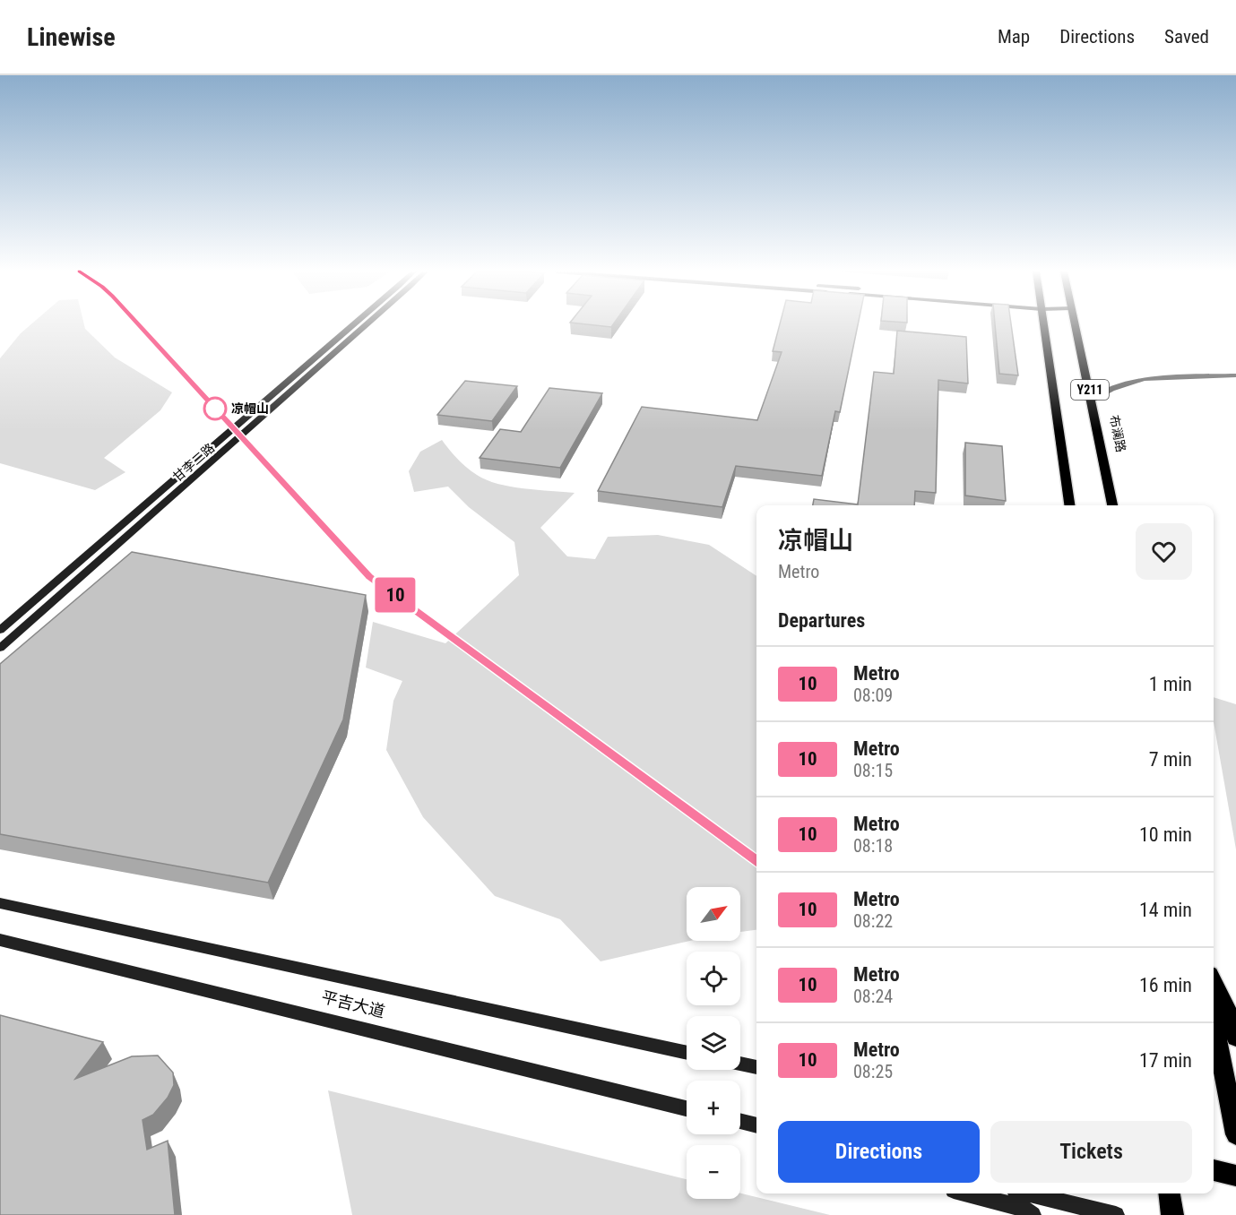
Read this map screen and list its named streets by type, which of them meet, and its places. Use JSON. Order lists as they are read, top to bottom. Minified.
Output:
{"streets":{"main road":["Y211","布澜路"],"street":["甘李二路","平吉大道"]},"places":["凉帽山"],"lines":["metro line 10"],"north":"top right","page":{"header":"Linewise","nav":["Map","Directions","Saved"],"on_map":"10","heading":[["凉帽山","Metro"],"Departures"],"list":[{"mark":"10","name":"Metro","note":"08:09","value":"1 min"},{"mark":"10","name":"Metro","note":"08:15","value":"7 min"},{"mark":"10","name":"Metro","note":"08:18","value":"10 min"},{"mark":"10","name":"Metro","note":"08:22","value":"14 min"},{"mark":"10","name":"Metro","note":"08:24","value":"16 min"},{"mark":"10","name":"Metro","note":"08:25","value":"17 min"}],"map_buttons":["+","−"],"buttons":["Directions","Tickets"]}}
